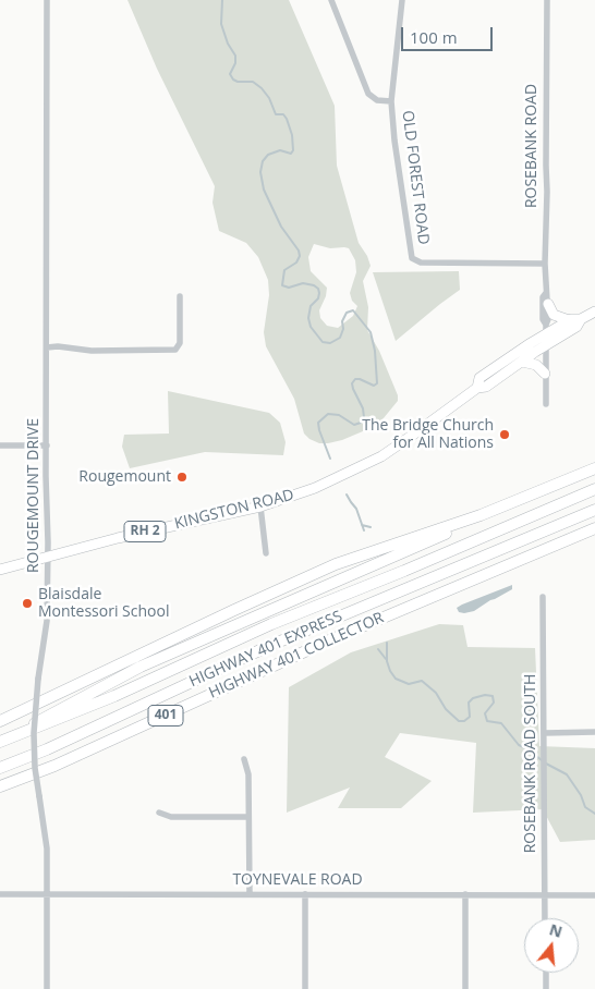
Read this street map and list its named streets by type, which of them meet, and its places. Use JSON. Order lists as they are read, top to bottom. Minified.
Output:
{"streets":{"highway":["HIGHWAY 401 EXPRESS","HIGHWAY 401 COLLECTOR","401"],"main road":["KINGSTON ROAD","RH 2"],"street":["ROSEBANK ROAD","OLD FOREST ROAD","ROUGEMOUNT DRIVE","ROSEBANK ROAD SOUTH","TOYNEVALE ROAD"]},"crossings":[["ROSEBANK ROAD","OLD FOREST ROAD"],["ROSEBANK ROAD","KINGSTON ROAD"],["ROUGEMOUNT DRIVE","KINGSTON ROAD"],["ROUGEMOUNT DRIVE","TOYNEVALE ROAD"],["ROSEBANK ROAD SOUTH","TOYNEVALE ROAD"]],"places":["The Bridge Church for All Nations","Rougemount","Blaisdale Montessori School"],"scale_bar":"100 m","north":"top"}
